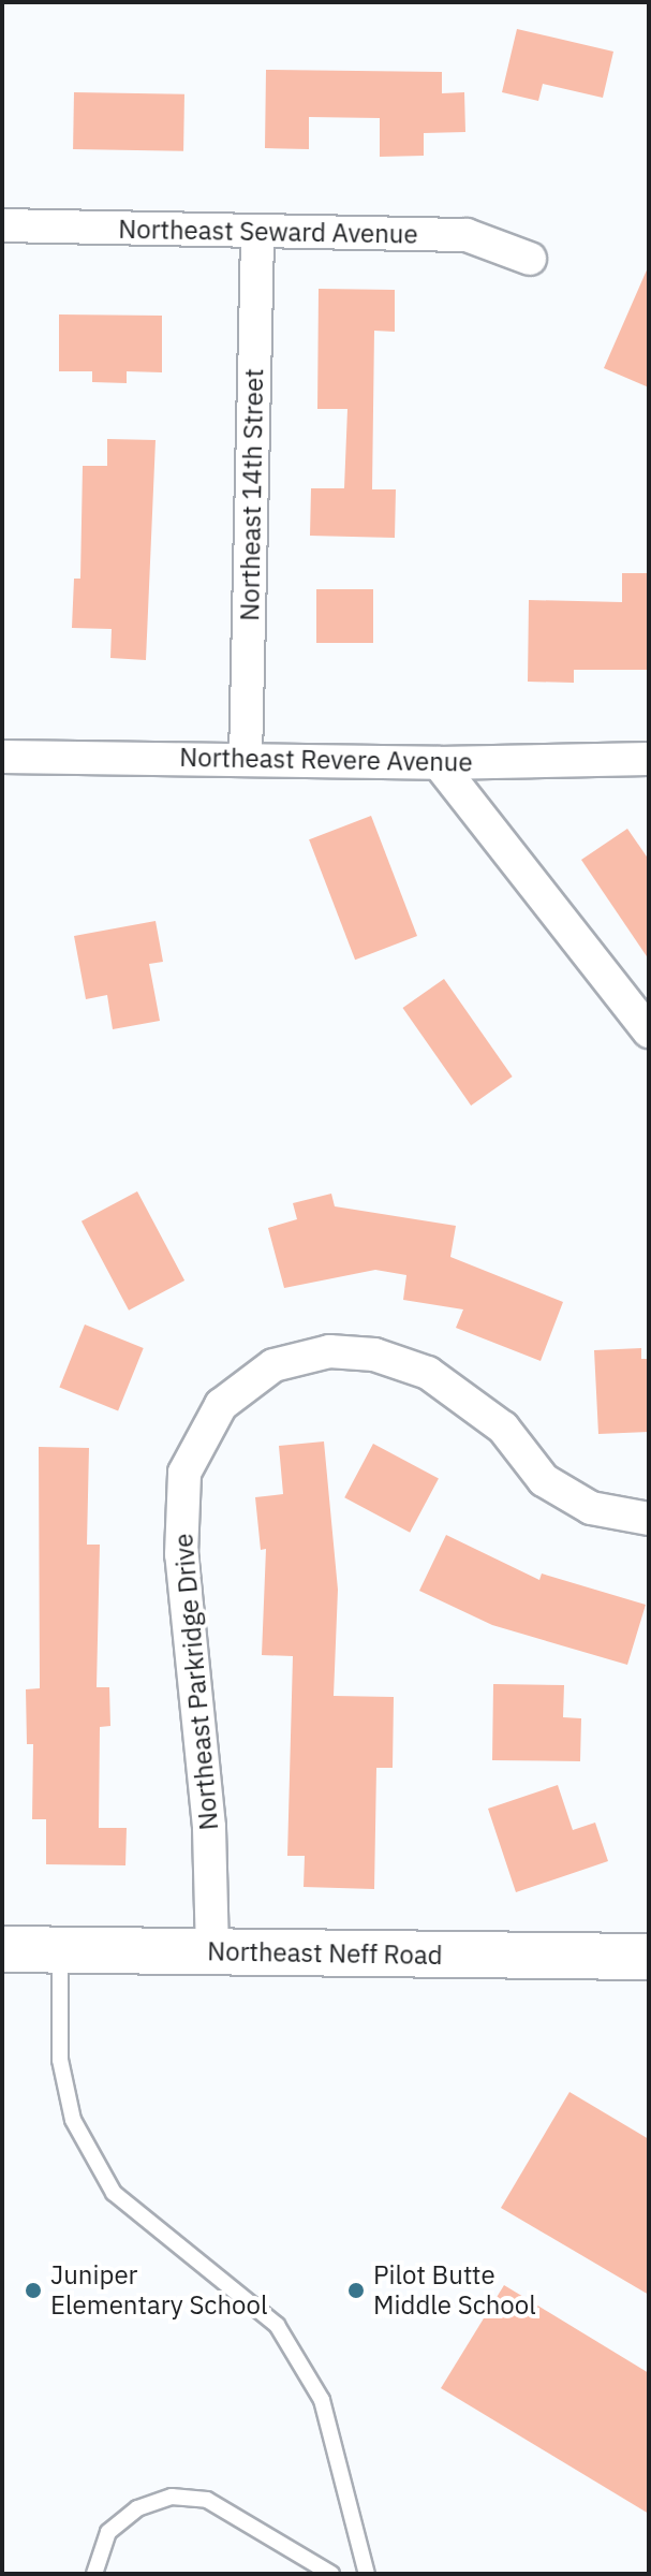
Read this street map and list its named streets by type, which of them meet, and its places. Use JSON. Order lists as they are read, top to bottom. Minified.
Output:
{"streets":{"main road":["Northeast Neff Road"],"street":["Northeast Seward Avenue","Northeast 14th Street","Northeast Revere Avenue","Northeast Parkridge Drive"]},"crossings":[["Northeast Seward Avenue","Northeast 14th Street"],["Northeast 14th Street","Northeast Revere Avenue"],["Northeast Parkridge Drive","Northeast Neff Road"]],"places":["Juniper Elementary School","Pilot Butte Middle School"]}
